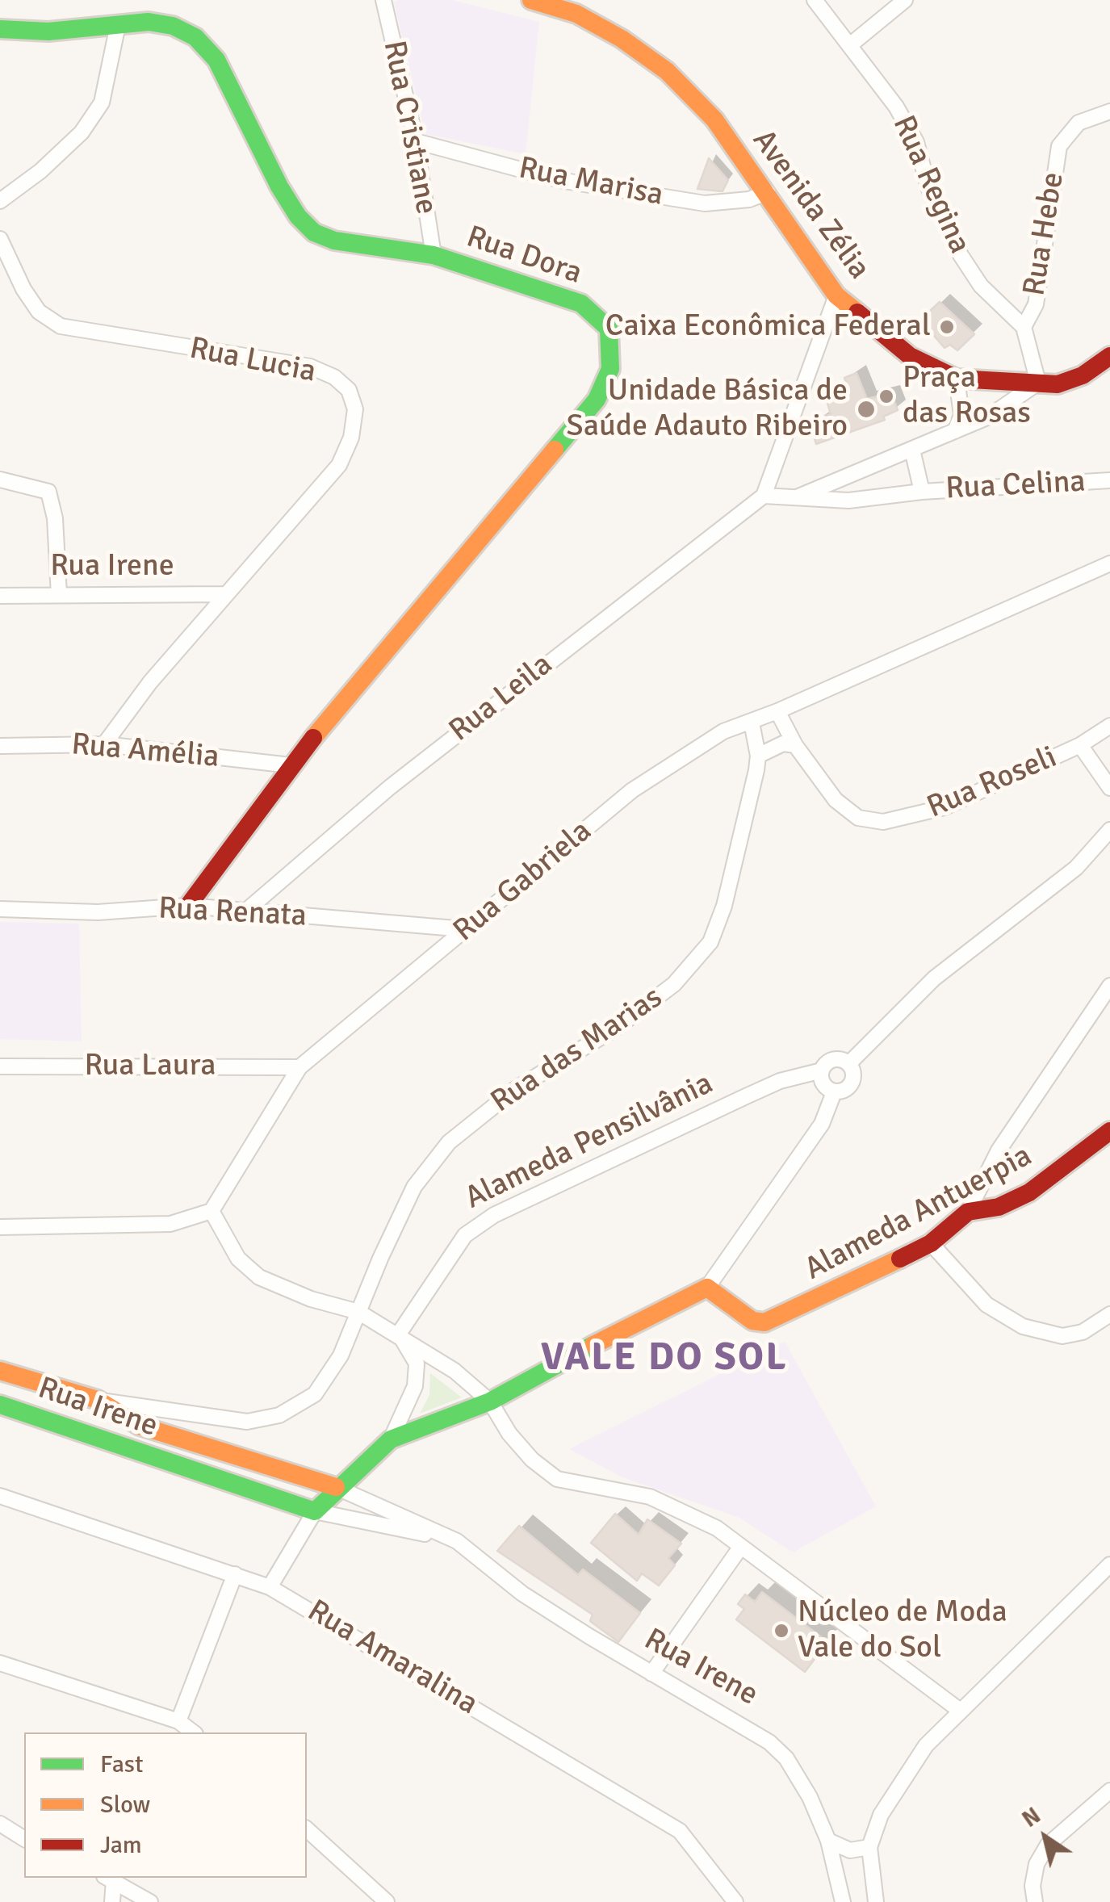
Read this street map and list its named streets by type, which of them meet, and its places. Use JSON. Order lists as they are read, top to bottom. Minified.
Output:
{"streets":{"street":["Rua Cristiane","Rua Marisa","Rua Regina","Avenida Zélia","Rua Hebe","Rua Dora","Rua Lucia","Rua Celina","Rua Irene","Rua Leila","Rua Amélia","Rua Roseli","Rua Gabriela","Rua Renata","Rua das Marias","Rua Laura","Alameda Pensilvânia","Alameda Antuerpia","Rua Amaralina"]},"crossings":[["Rua Cristiane","Rua Marisa"],["Rua Cristiane","Rua Dora"],["Rua Marisa","Avenida Zélia"],["Rua Regina","Rua Hebe"],["Avenida Zélia","Rua Hebe"],["Rua Dora","Rua Amélia"],["Rua Dora","Rua Renata"],["Rua Lucia","Rua Irene"],["Rua Lucia","Rua Amélia"],["Rua Celina","Rua Leila"],["Rua Irene","Rua das Marias"],["Rua Leila","Rua Renata"],["Rua Roseli","Rua Gabriela"],["Rua Gabriela","Rua Renata"],["Rua Gabriela","Rua das Marias"],["Rua Gabriela","Rua Laura"]],"districts":["VALE DO SOL"],"places":["Caixa Econômica Federal","Praça das Rosas","Unidade Básica de Saúde Adauto Ribeiro","Núcleo de Moda Vale do Sol"],"legend":["Fast","Slow","Jam"],"north":"top left"}
